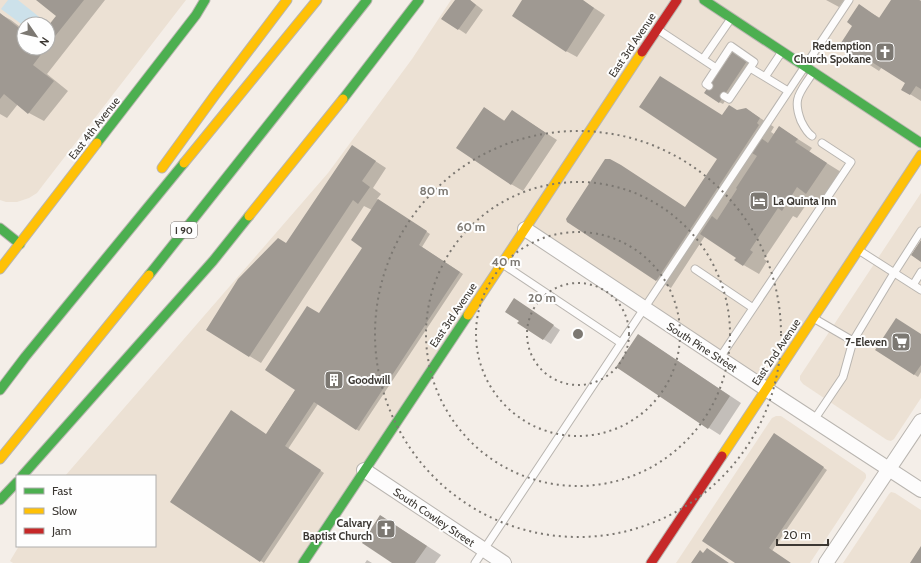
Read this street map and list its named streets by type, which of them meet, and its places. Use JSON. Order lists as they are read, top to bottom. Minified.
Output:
{"streets":{"main road":["East 3rd Avenue","East 4th Avenue","I 90","East 2nd Avenue"],"street":["South Pine Street","South Cowley Street"]},"crossings":[["East 3rd Avenue","South Pine Street"],["East 3rd Avenue","South Cowley Street"],["South Pine Street","East 2nd Avenue"]],"places":{"church":["Redemption Church Spokane","Calvary Baptist Church"],"hotel":["La Quinta Inn"],"supermarket":["7-Eleven"],"building":["Goodwill"]},"legend":["Fast","Slow","Jam"],"scale_bar":"20 m","north":"bottom right","rings":["80 m","60 m","40 m","20 m"]}
